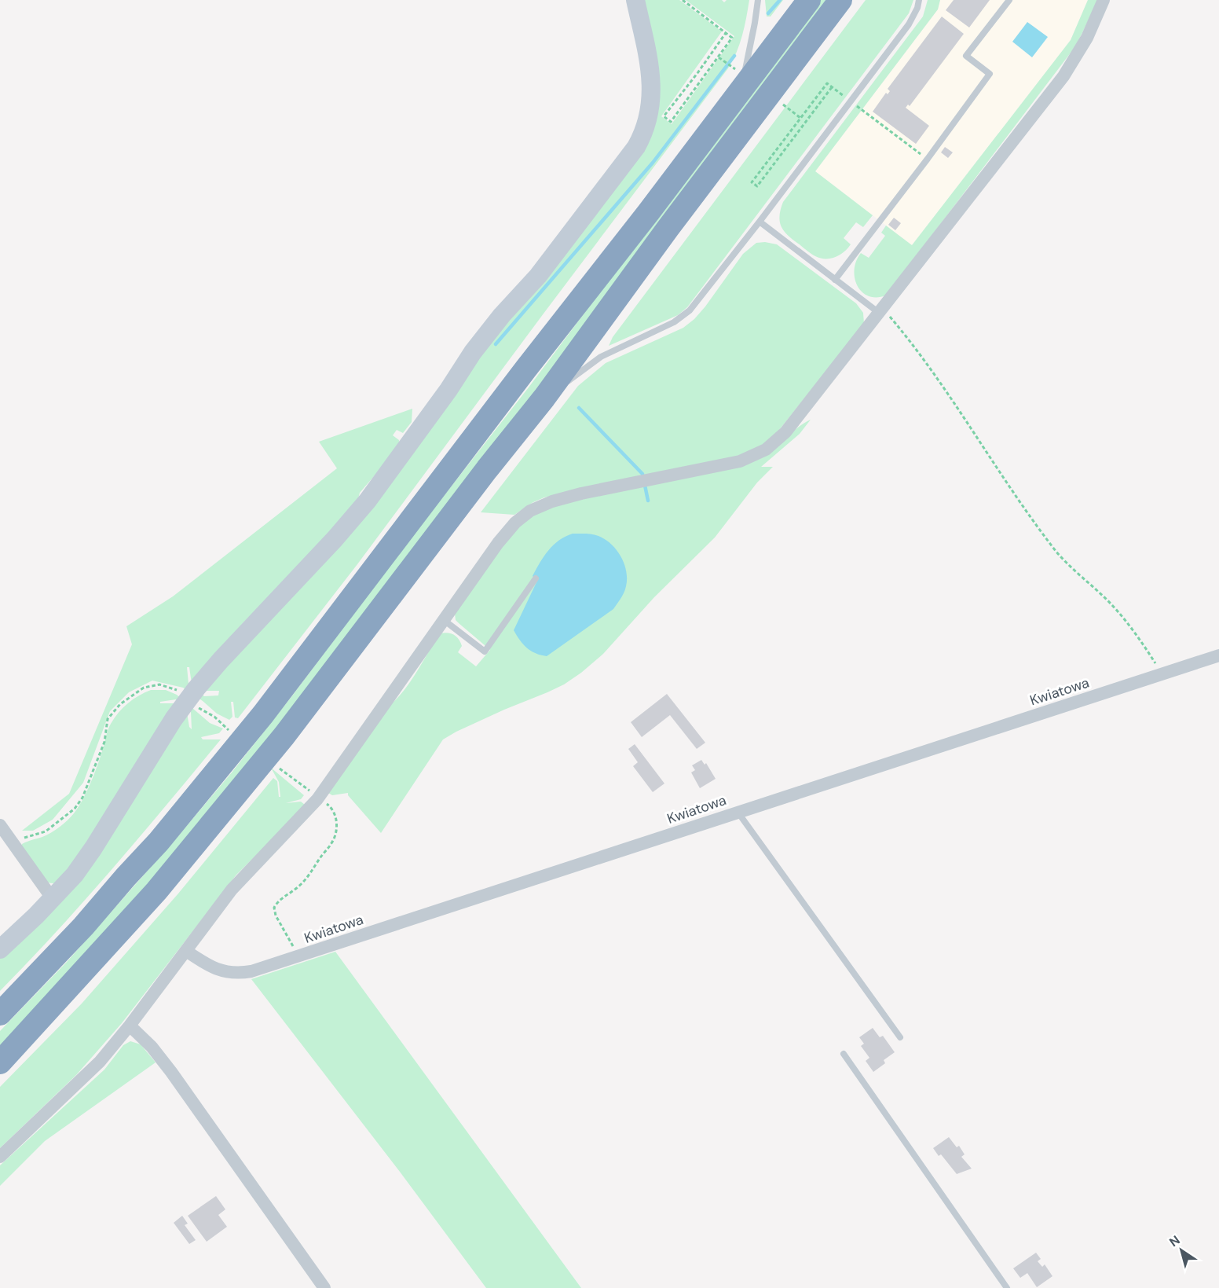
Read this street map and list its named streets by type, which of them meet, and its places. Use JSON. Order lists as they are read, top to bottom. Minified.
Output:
{"streets":{"street":["Kwiatowa"]},"north":"top left"}
